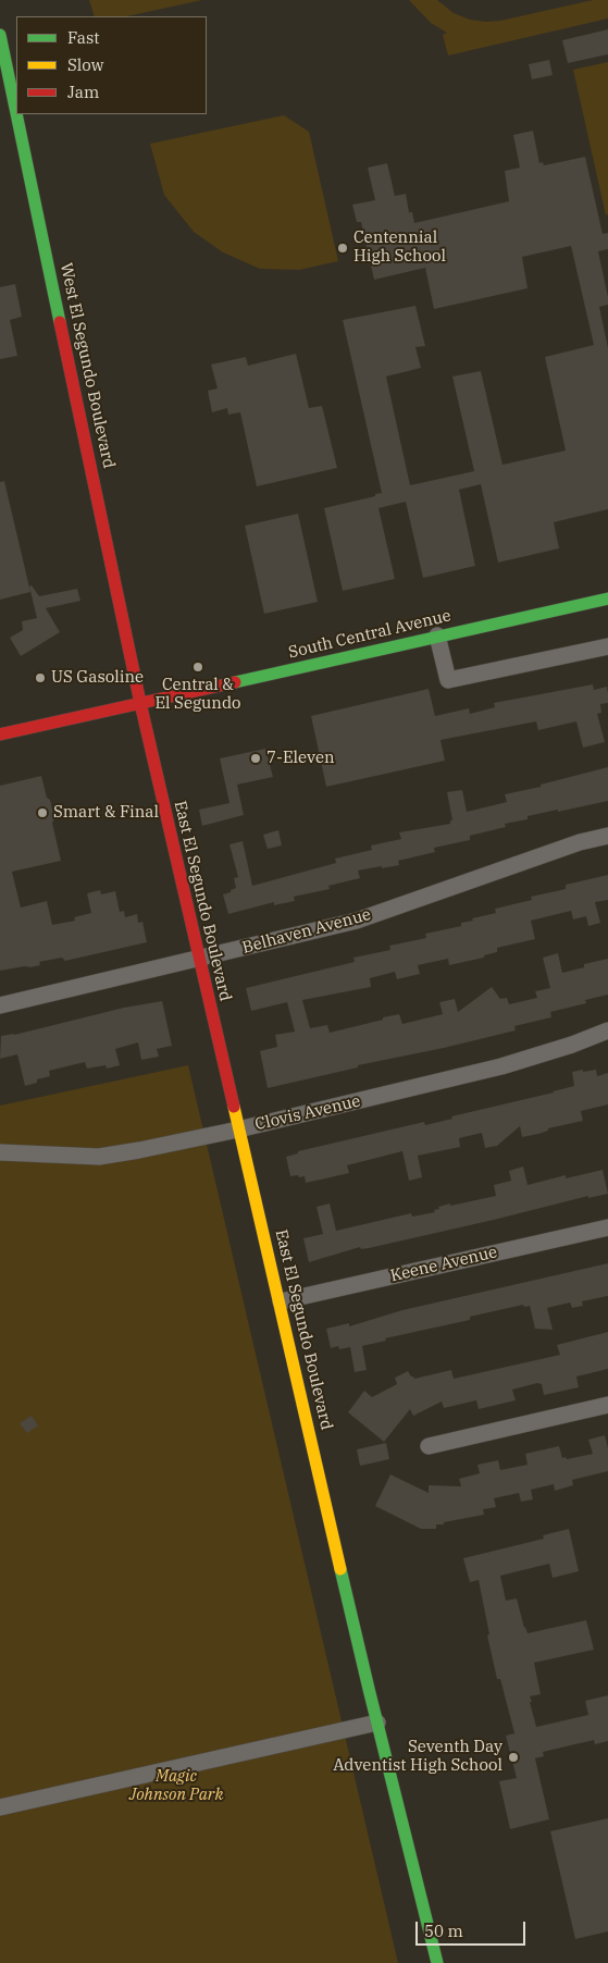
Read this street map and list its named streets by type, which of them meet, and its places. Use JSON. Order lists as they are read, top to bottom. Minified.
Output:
{"streets":{"main road":["West El Segundo Boulevard","South Central Avenue","East El Segundo Boulevard"],"street":["Belhaven Avenue","Clovis Avenue","Keene Avenue"]},"crossings":[["West El Segundo Boulevard","South Central Avenue"],["West El Segundo Boulevard","East El Segundo Boulevard"],["South Central Avenue","East El Segundo Boulevard"],["East El Segundo Boulevard","Belhaven Avenue"],["East El Segundo Boulevard","Clovis Avenue"],["East El Segundo Boulevard","Keene Avenue"]],"parks":["Magic Johnson Park"],"places":["Centennial High School","Central & El Segundo","US Gasoline","7-Eleven","Smart & Final","Seventh Day Adventist High School"],"legend":["Fast","Slow","Jam"],"scale_bar":"50 m"}
